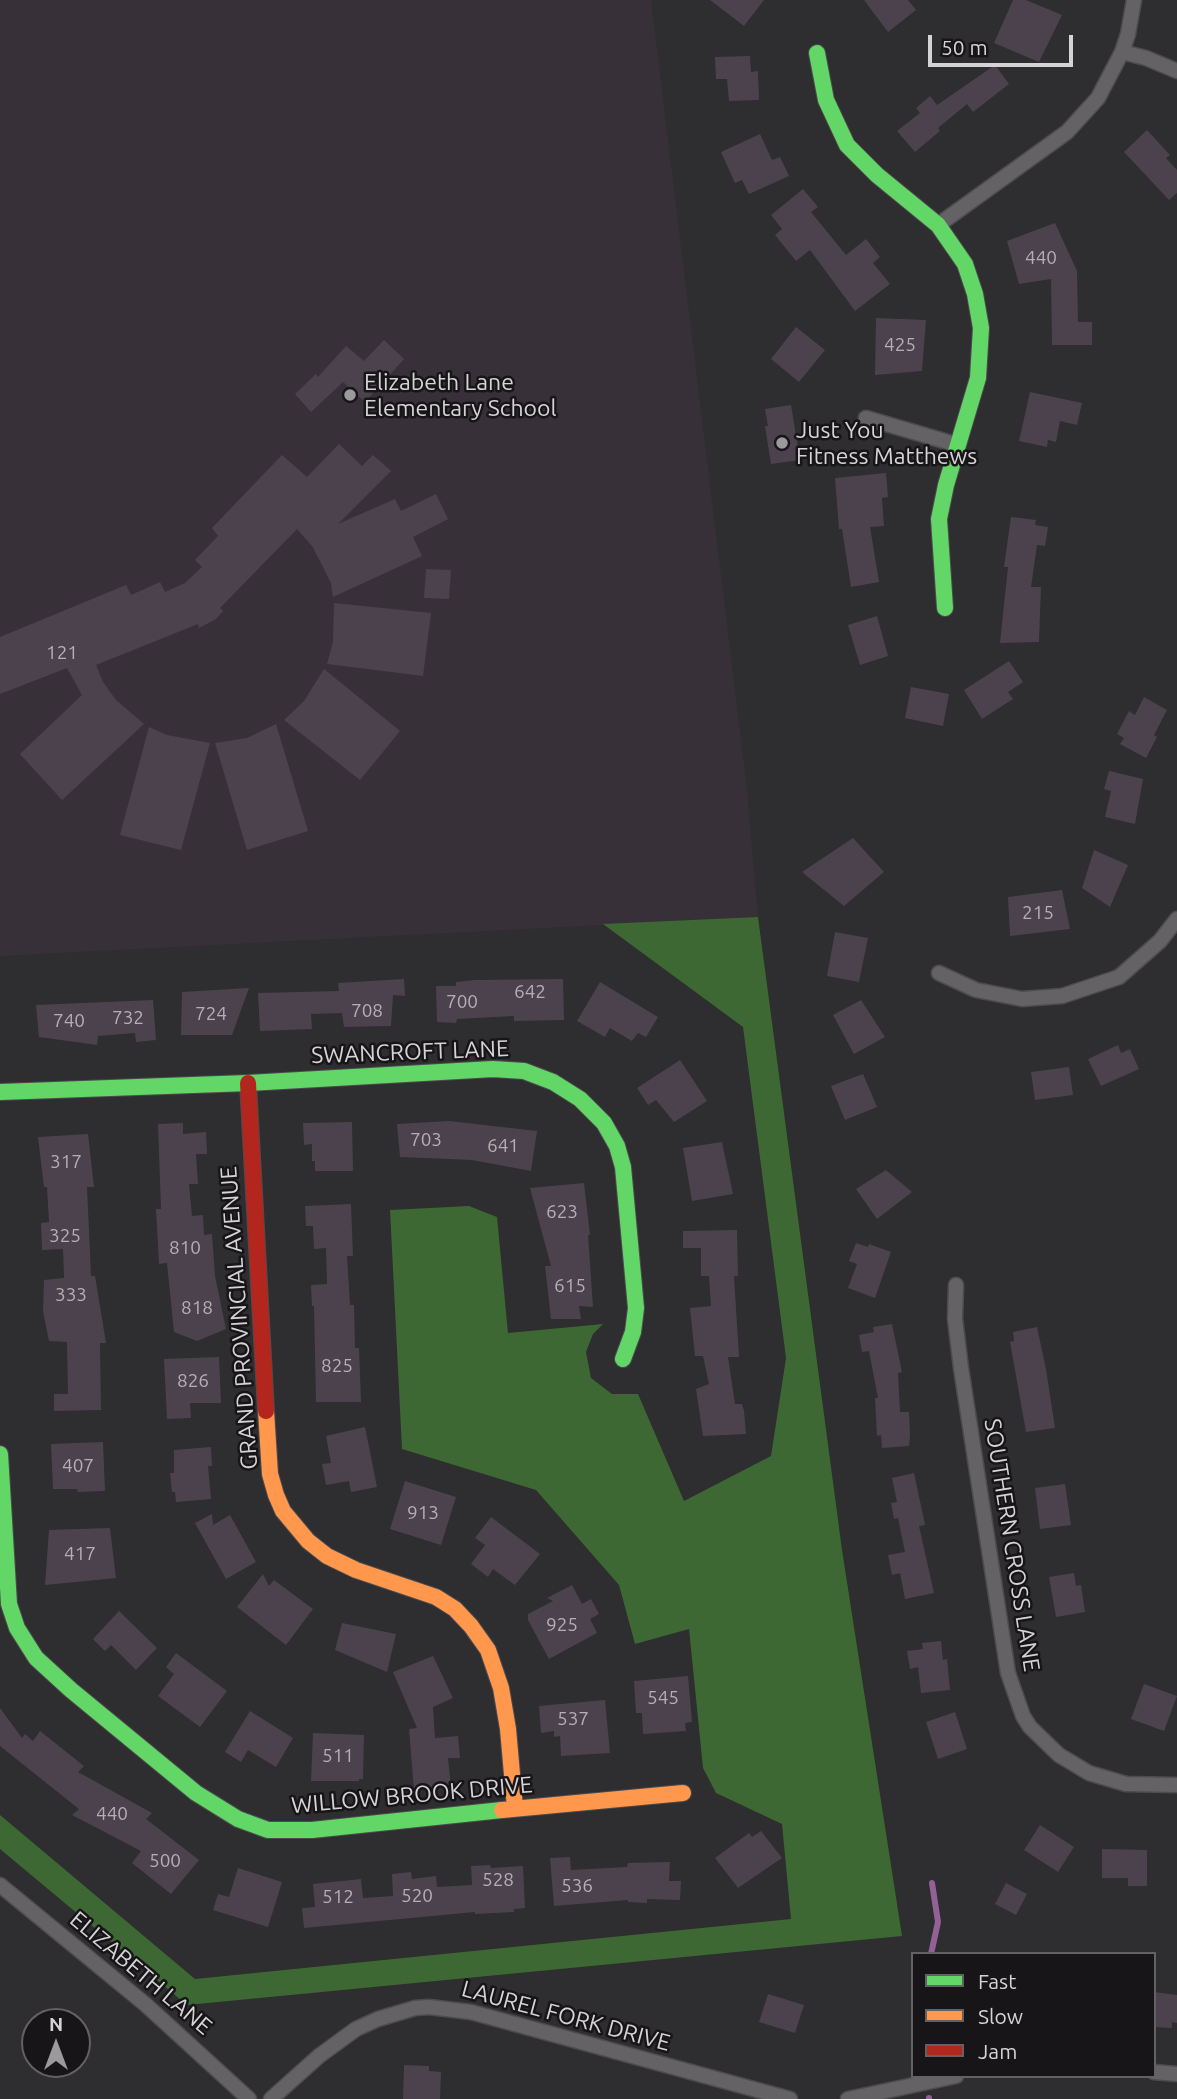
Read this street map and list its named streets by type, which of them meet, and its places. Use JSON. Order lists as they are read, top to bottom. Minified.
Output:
{"streets":{"street":["SWANCROFT LANE","GRAND PROVINCIAL AVENUE","SOUTHERN CROSS LANE","WILLOW BROOK DRIVE","ELIZABETH LANE","LAUREL FORK DRIVE"]},"crossings":[["SWANCROFT LANE","GRAND PROVINCIAL AVENUE"],["GRAND PROVINCIAL AVENUE","WILLOW BROOK DRIVE"]],"places":["Elizabeth Lane Elementary School","Just You Fitness Matthews"],"house_numbers":["440","425","121","215","642","700","708","724","732","740","703","641","317","623","325","810","615","333","818","825","826","407","913","417","925","545","537","511","440","500","528","536","520","512"],"legend":["Fast","Slow","Jam"],"scale_bar":"50 m","north":"top"}
